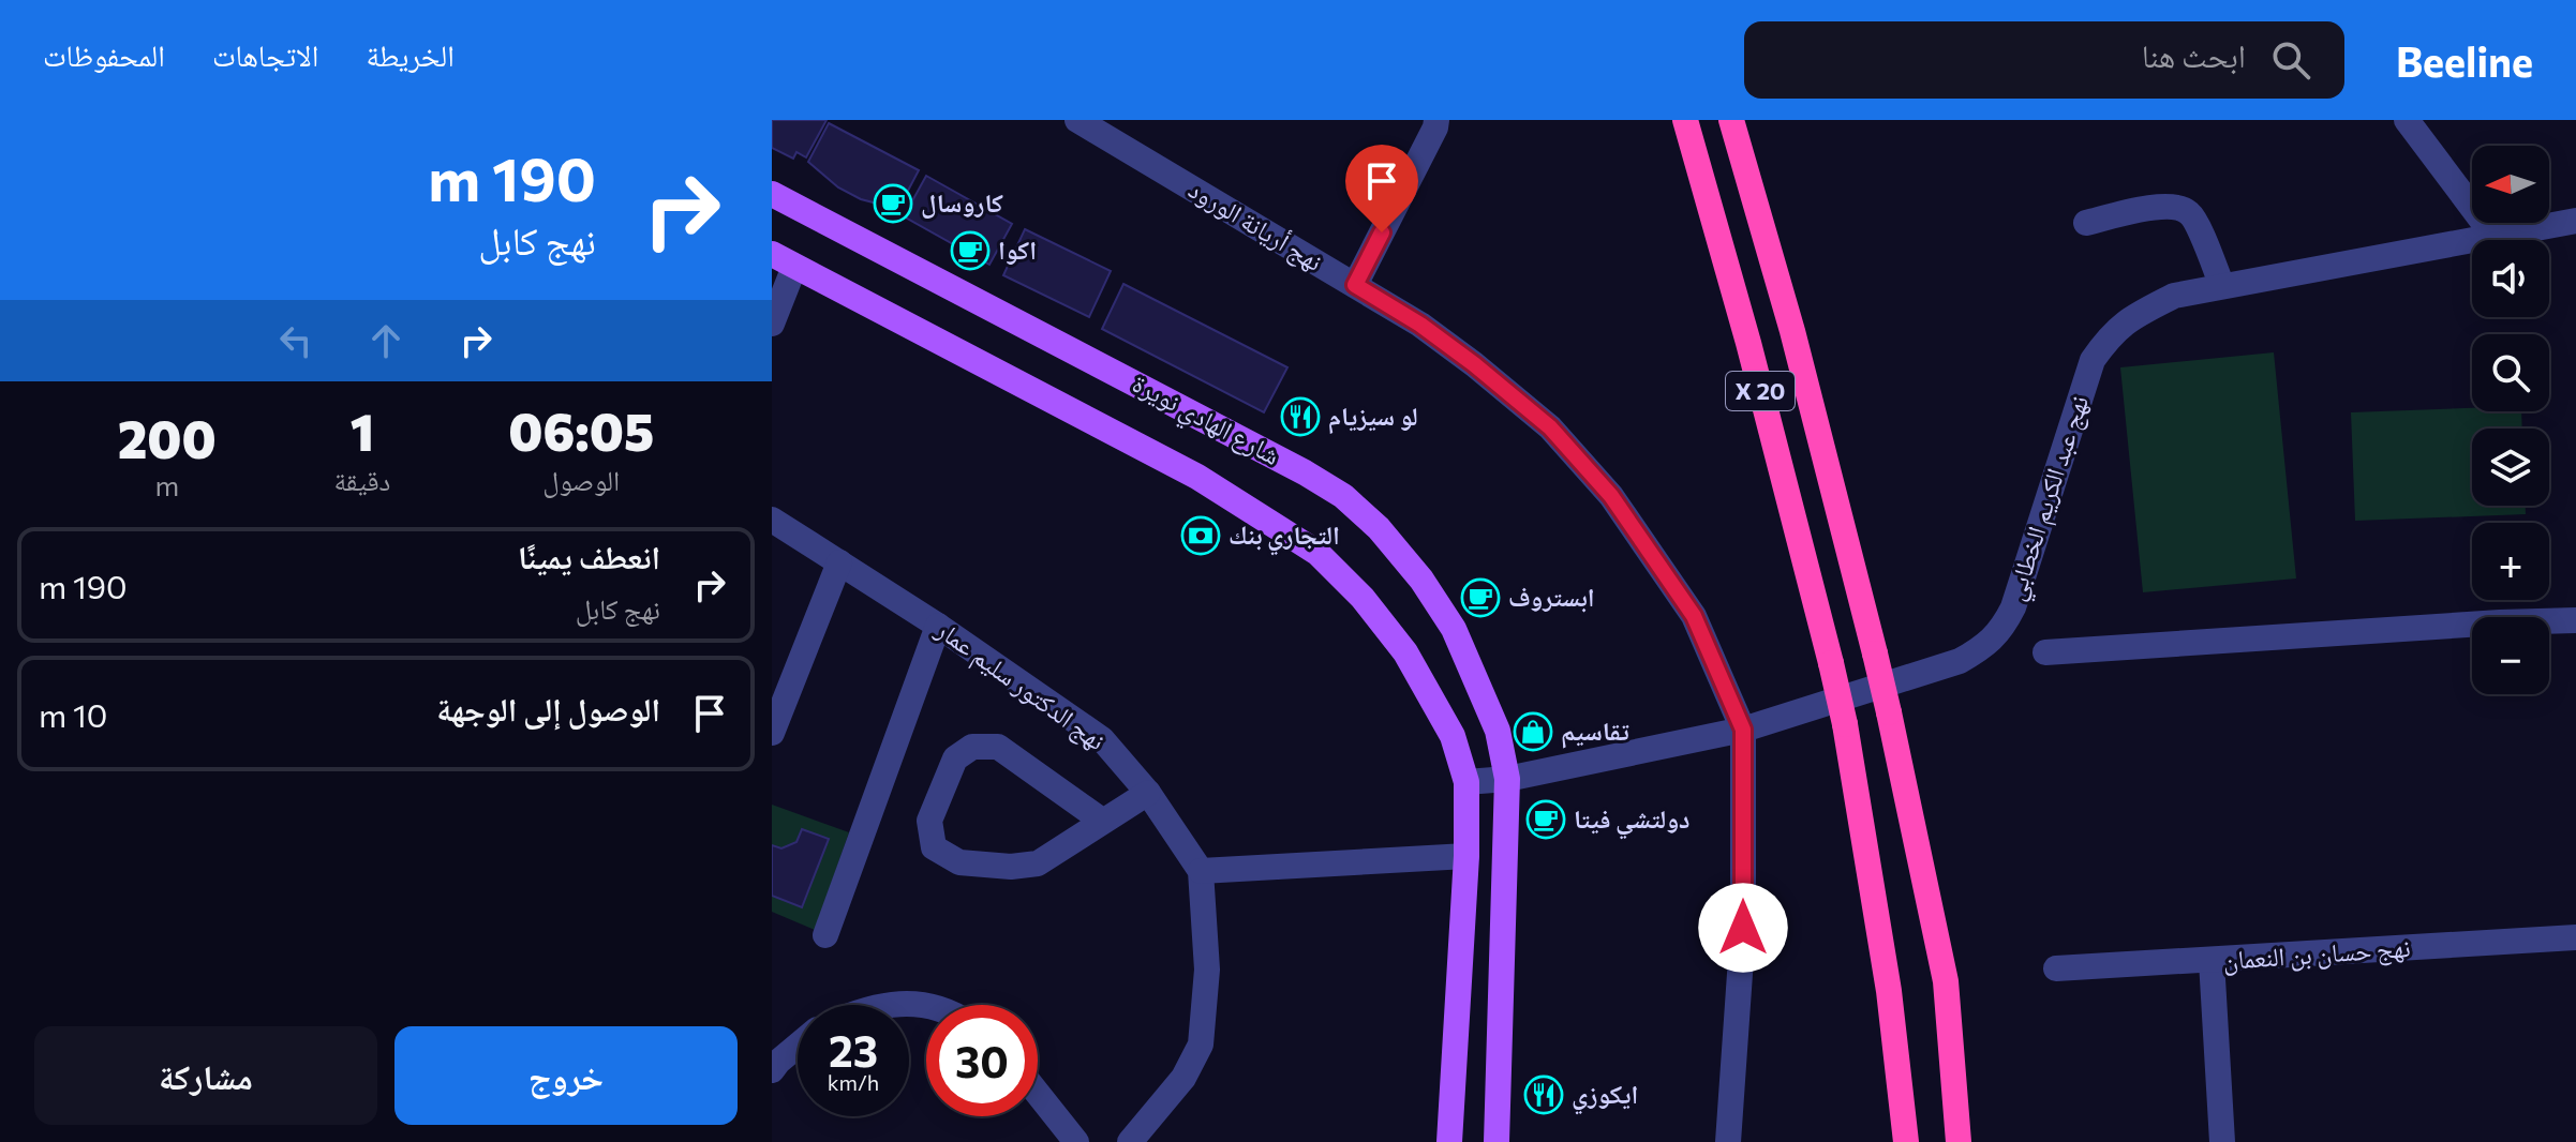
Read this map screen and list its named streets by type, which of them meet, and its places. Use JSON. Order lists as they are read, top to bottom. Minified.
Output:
{"streets":{"highway":["X 20"],"main road":["شارع الهادي نويرة"],"street":["نهج أريانة الورود","نهج عبد الكريم الخطابي","نهج الدكتور سليم عمار","نهج حسان بن النعمان"]},"crossings":[["نهج أريانة الورود","نهج عبد الكريم الخطابي"],["شارع الهادي نويرة","نهج عبد الكريم الخطابي"]],"places":{"cafe":["كاروسال","اكوا","ابستروف","دولتشي فيتا"],"restaurant":["لو سيزيام","ايكوزي"],"bank":["التجاري بنك"],"shop":["تقاسيم"]},"north":"left","page":{"header":"Beeline","search":"ابحث هنا","nav":["الخريطة","الاتجاهات","المحفوظات"],"turn":["190 m","نهج كابل"],"map_buttons":["+","−"],"eta":["06:05","الوصول","1","دقيقة","200","m"],"list":[{"name":"انعطف يمينًا","note":"نهج كابل","value":"190 m"},{"name":"الوصول إلى الوجهة","value":"10 m"}],"speed":"23 km/h","limit":"30","buttons":["خروج","مشاركة"]}}
